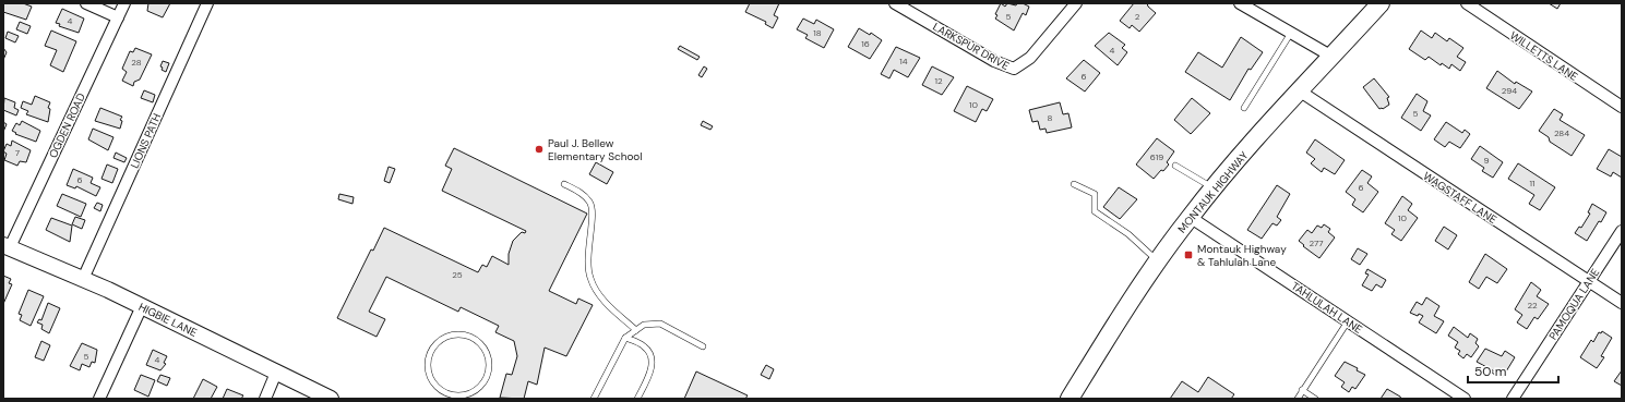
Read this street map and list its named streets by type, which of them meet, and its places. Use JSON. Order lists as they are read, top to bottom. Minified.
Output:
{"streets":{"main road":["MONTAUK HIGHWAY","HIGBIE LANE"],"street":["LARKSPUR DRIVE","WILLETTS LANE","OGDEN ROAD","LIONS PATH","WAGSTAFF LANE","PAMOQUA LANE","TAHLULAH LANE"]},"crossings":[["OGDEN ROAD","HIGBIE LANE"],["LIONS PATH","HIGBIE LANE"],["MONTAUK HIGHWAY","WAGSTAFF LANE"],["MONTAUK HIGHWAY","TAHLULAH LANE"],["WAGSTAFF LANE","PAMOQUA LANE"]],"places":{"other":["Paul J. Bellew Elementary School"],"transit":["Montauk Highway & Tahlulah Lane"]},"house_numbers":["5","2","4","18","16","4","14","28","6","12","294","10","5","8","284","7","619","9","6","11","6","10","277","25","22","5","4"],"scale_bar":"50 m"}
